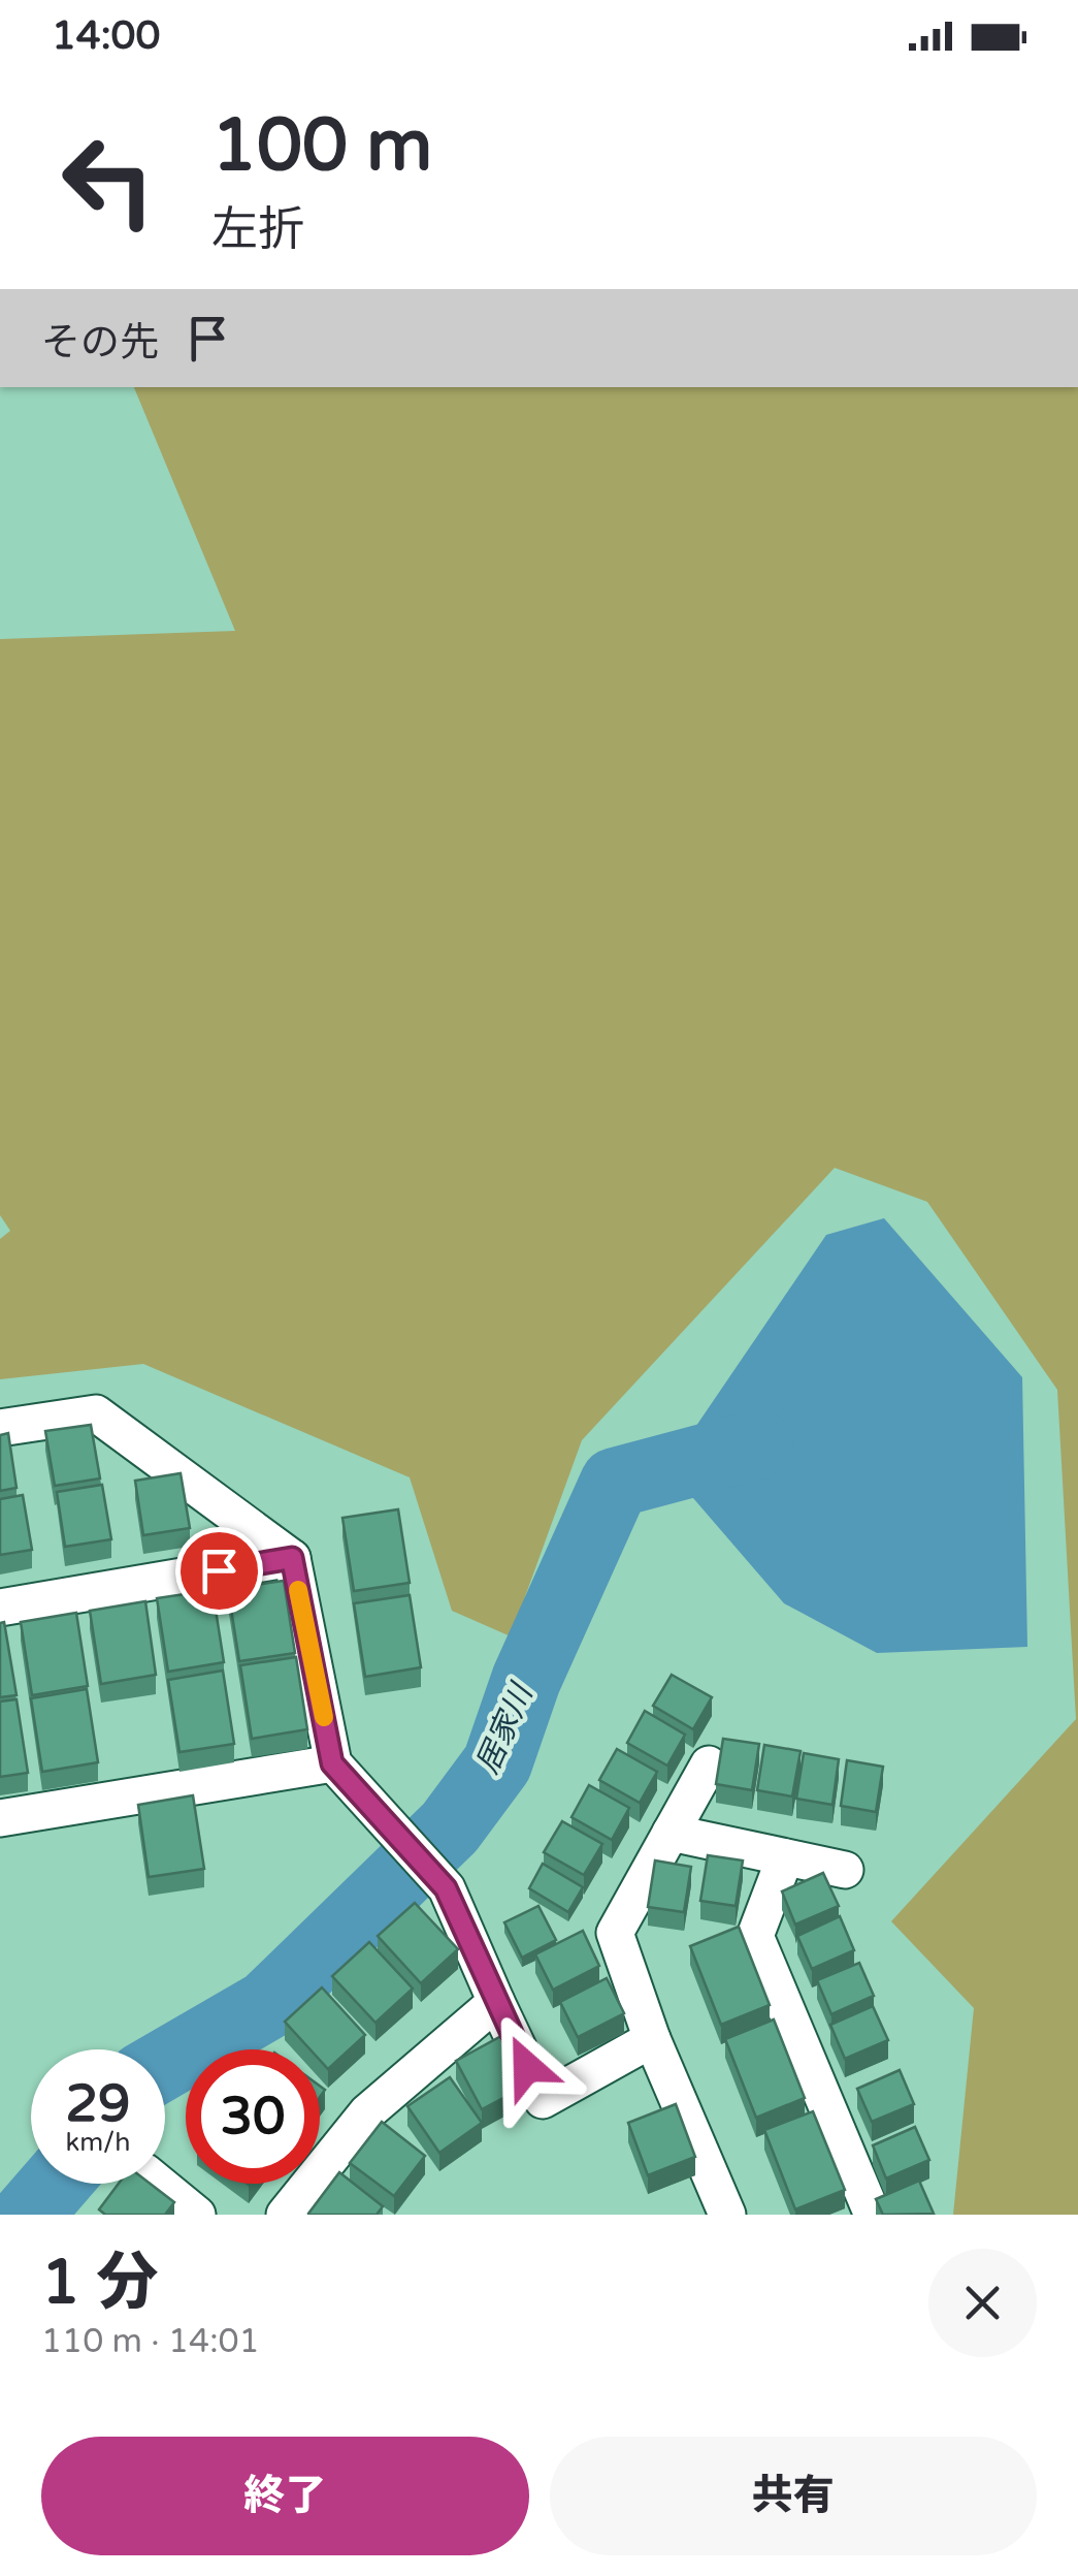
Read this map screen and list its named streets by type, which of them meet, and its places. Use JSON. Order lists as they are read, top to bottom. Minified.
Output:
{"water":["居家川"],"page":{"status":"14:00","turn":["100 m","左折"],"then":"その先","speed":"29 km/h","limit":"30","heading":["1 分","110 m · 14:01"],"buttons":["終了","共有"]}}
